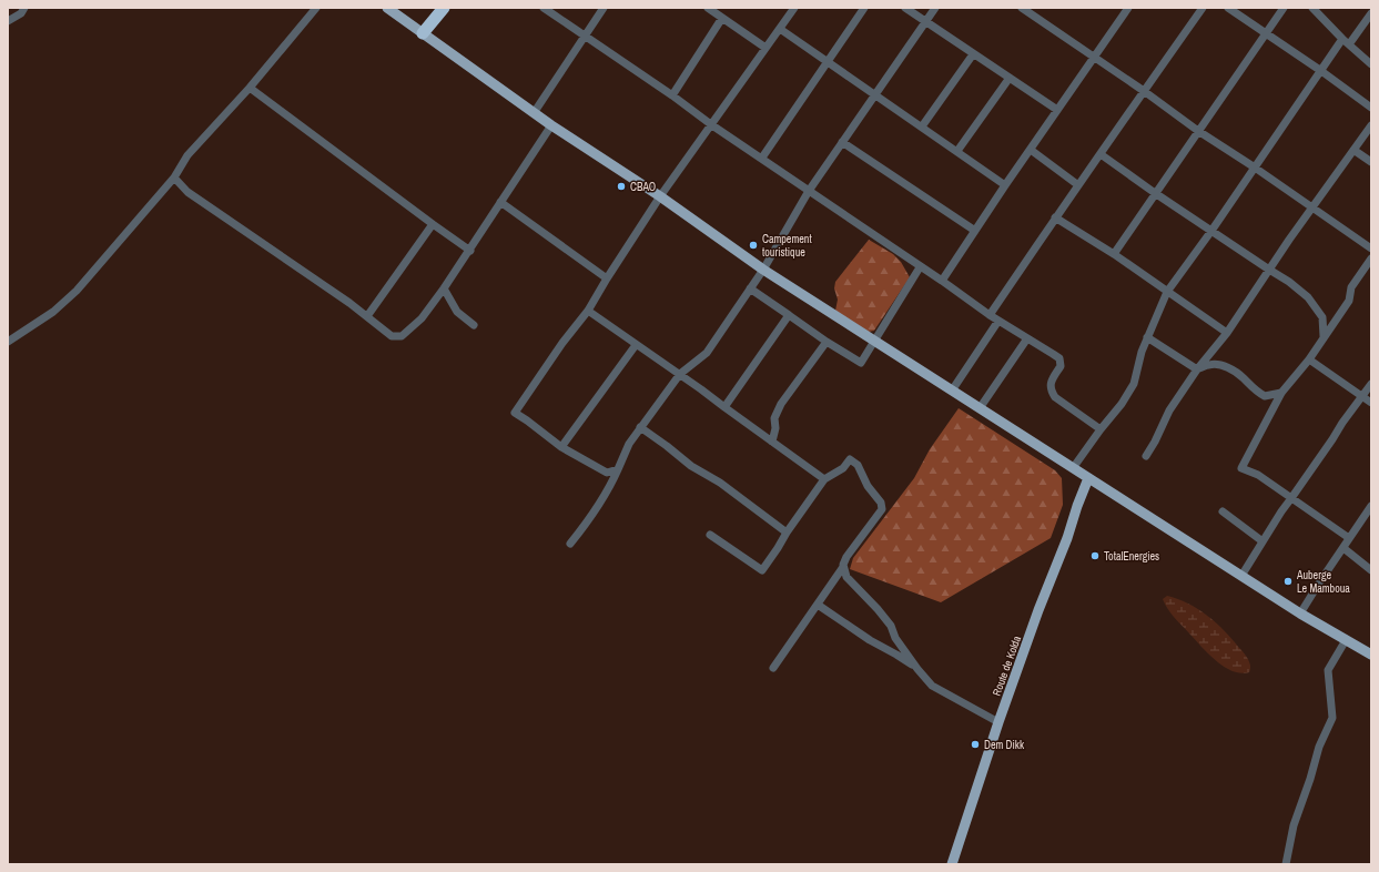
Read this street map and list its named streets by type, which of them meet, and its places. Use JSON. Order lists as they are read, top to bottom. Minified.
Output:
{"streets":{"main road":["Route de Kolda"]},"places":["CBAO","Campement touristique","TotalEnergies","Auberge Le Mamboua","Dem Dikk"]}
